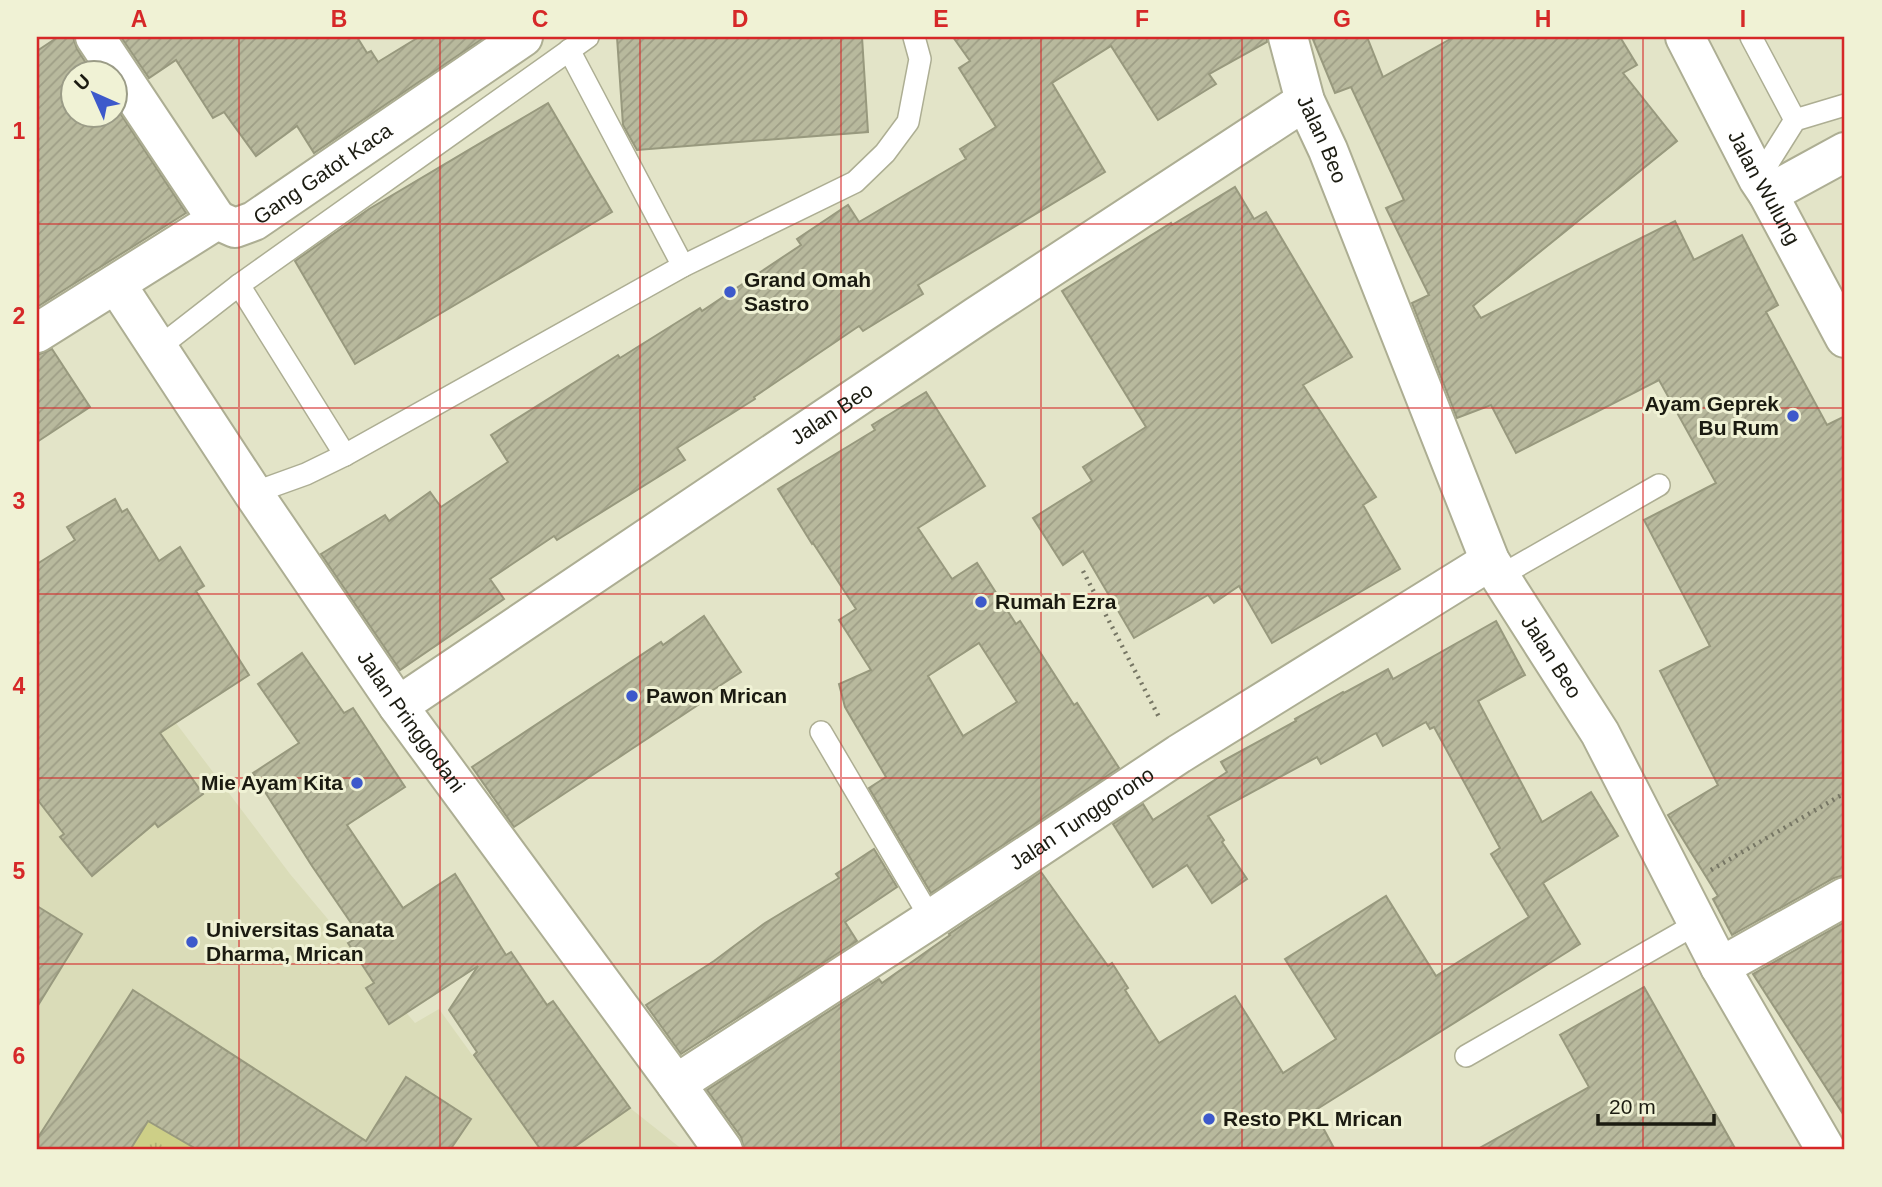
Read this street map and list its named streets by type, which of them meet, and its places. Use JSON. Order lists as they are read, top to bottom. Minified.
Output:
{"streets":{"street":["Jalan Beo","Gang Gatot Kaca","Jalan Wulung","Jalan Pringgodani","Jalan Tunggorono"]},"crossings":[["Jalan Beo","Jalan Pringgodani"],["Jalan Beo","Jalan Tunggorono"],["Jalan Pringgodani","Jalan Tunggorono"]],"places":["Grand Omah Sastro","Ayam Geprek Bu Rum","Rumah Ezra","Pawon Mrican","Mie Ayam Kita","Universitas Sanata Dharma, Mrican","Resto PKL Mrican"],"scale_bar":"20 m","north":"top left","grid":{"columns":["A","B","C","D","E","F","G","H","I"],"rows":["1","2","3","4","5","6"]}}
